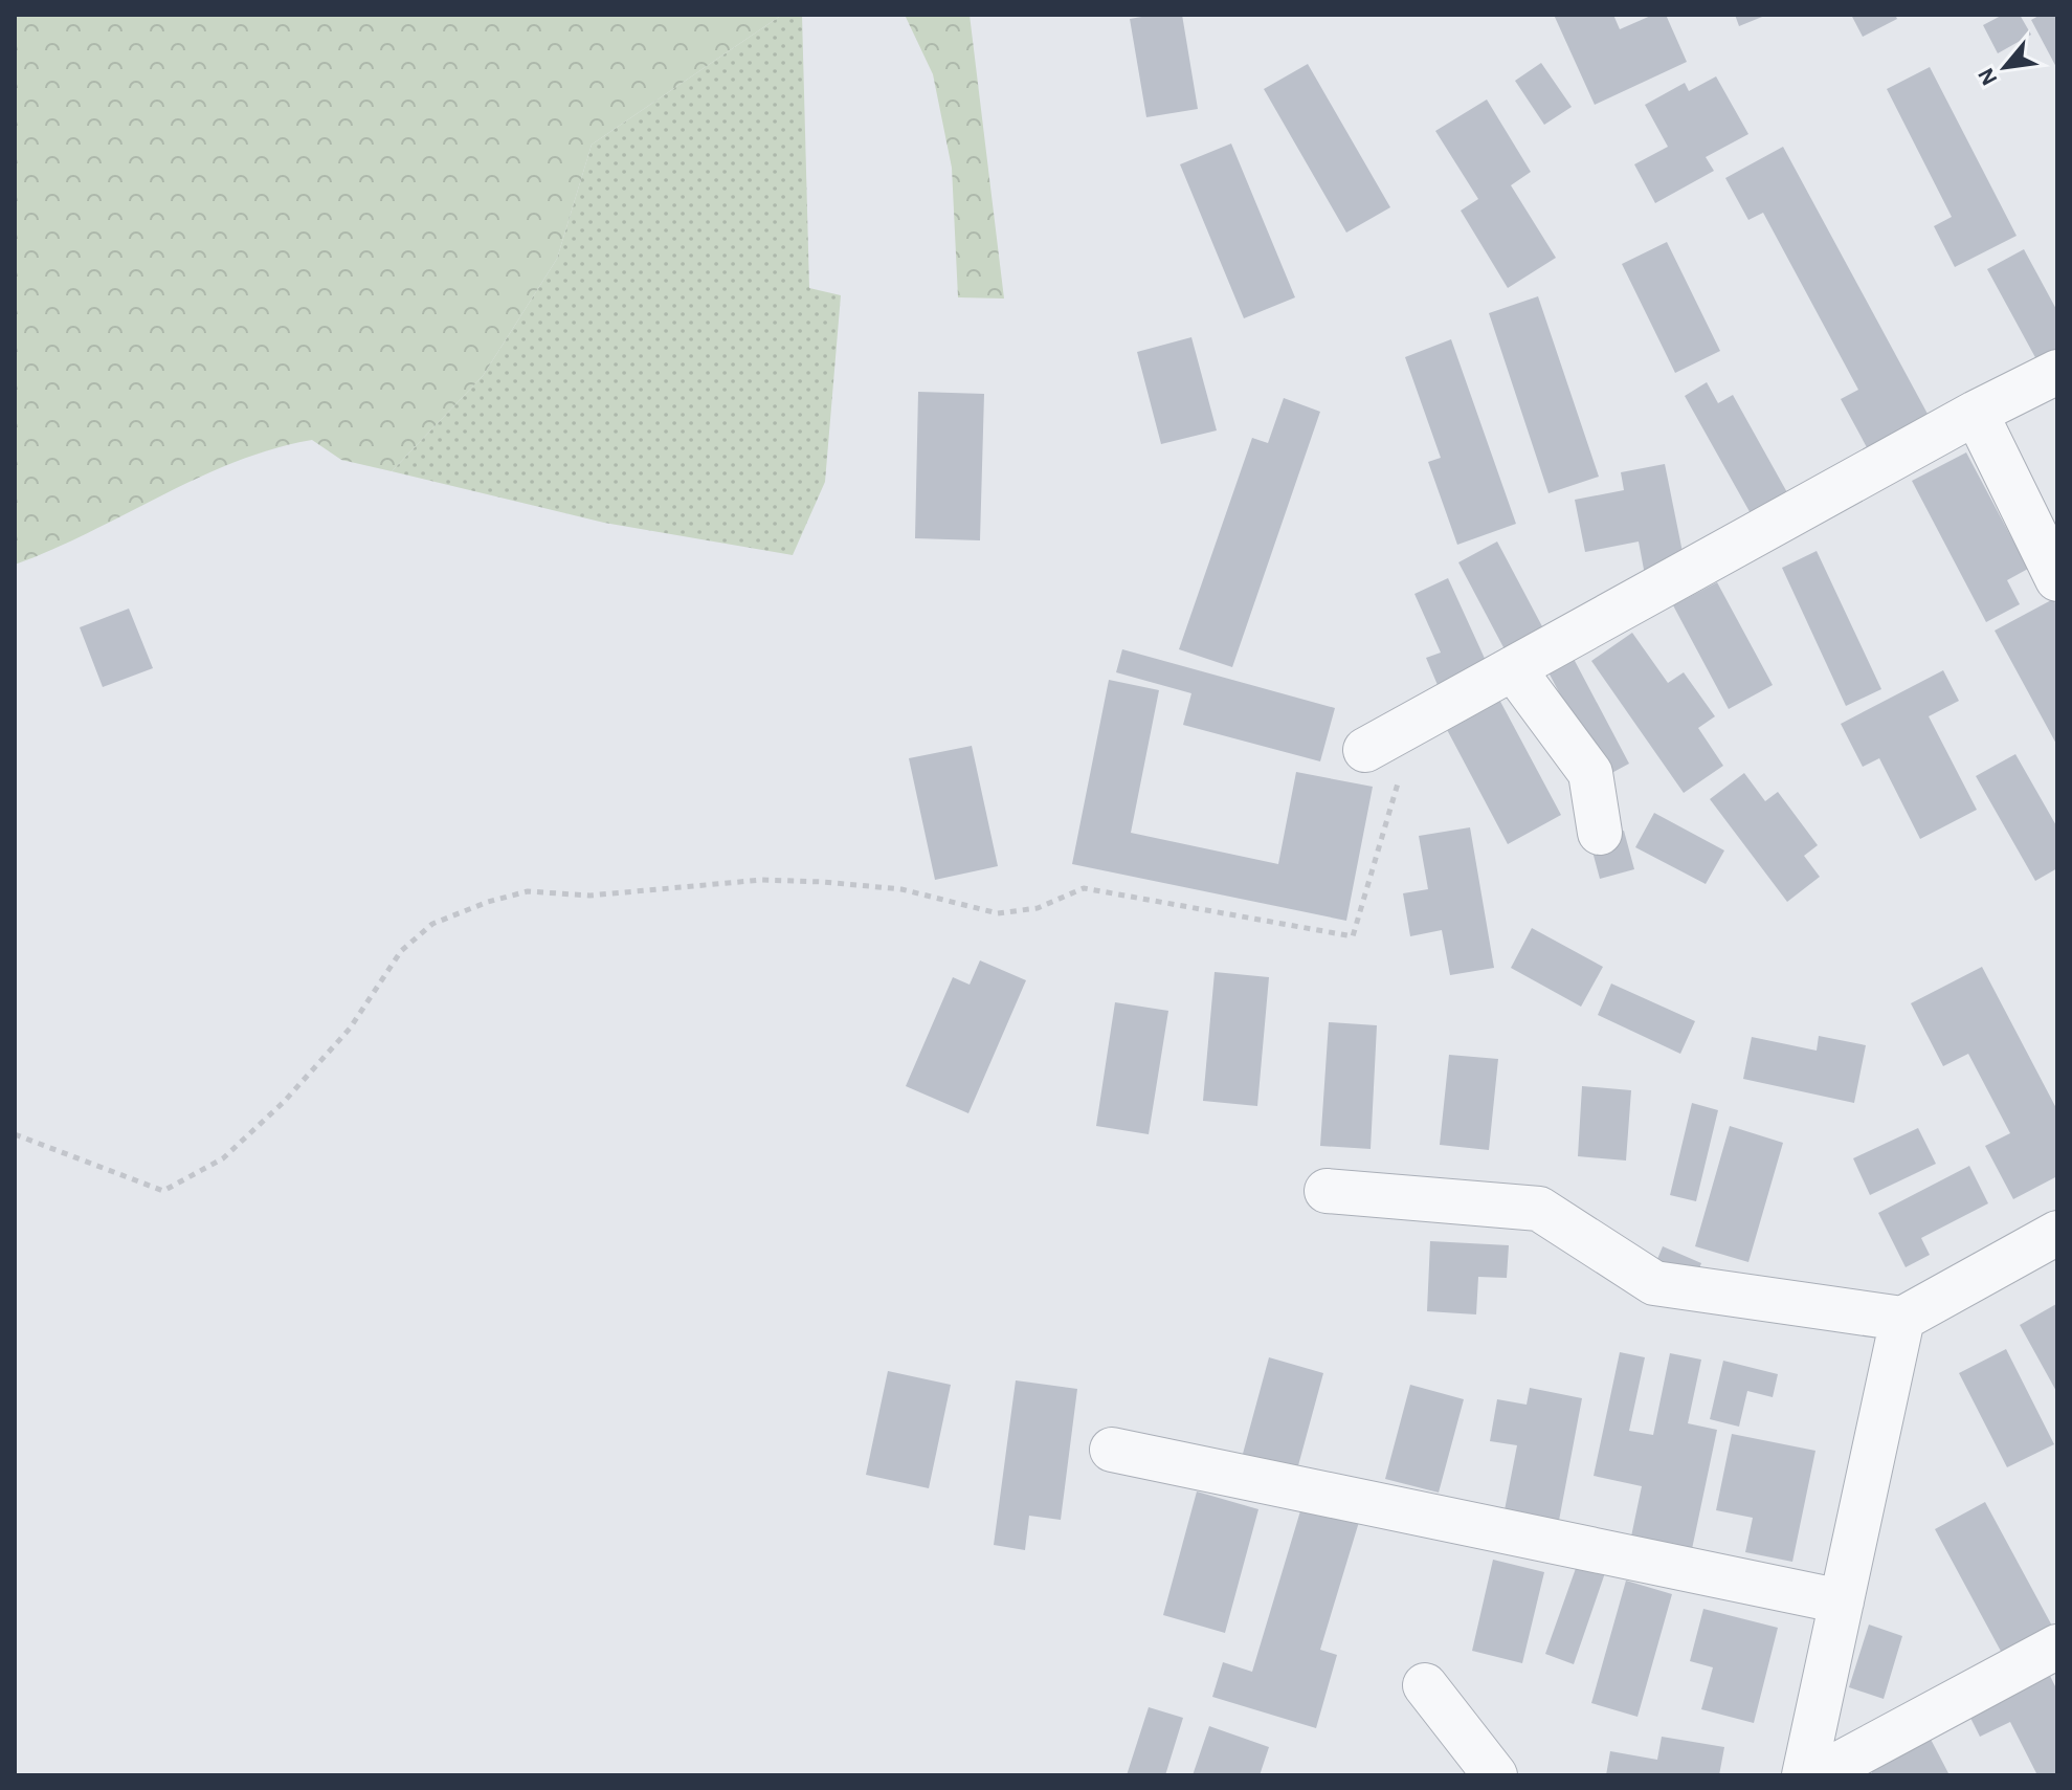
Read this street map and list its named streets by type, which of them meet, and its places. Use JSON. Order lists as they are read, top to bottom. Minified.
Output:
{"north":"bottom left"}
